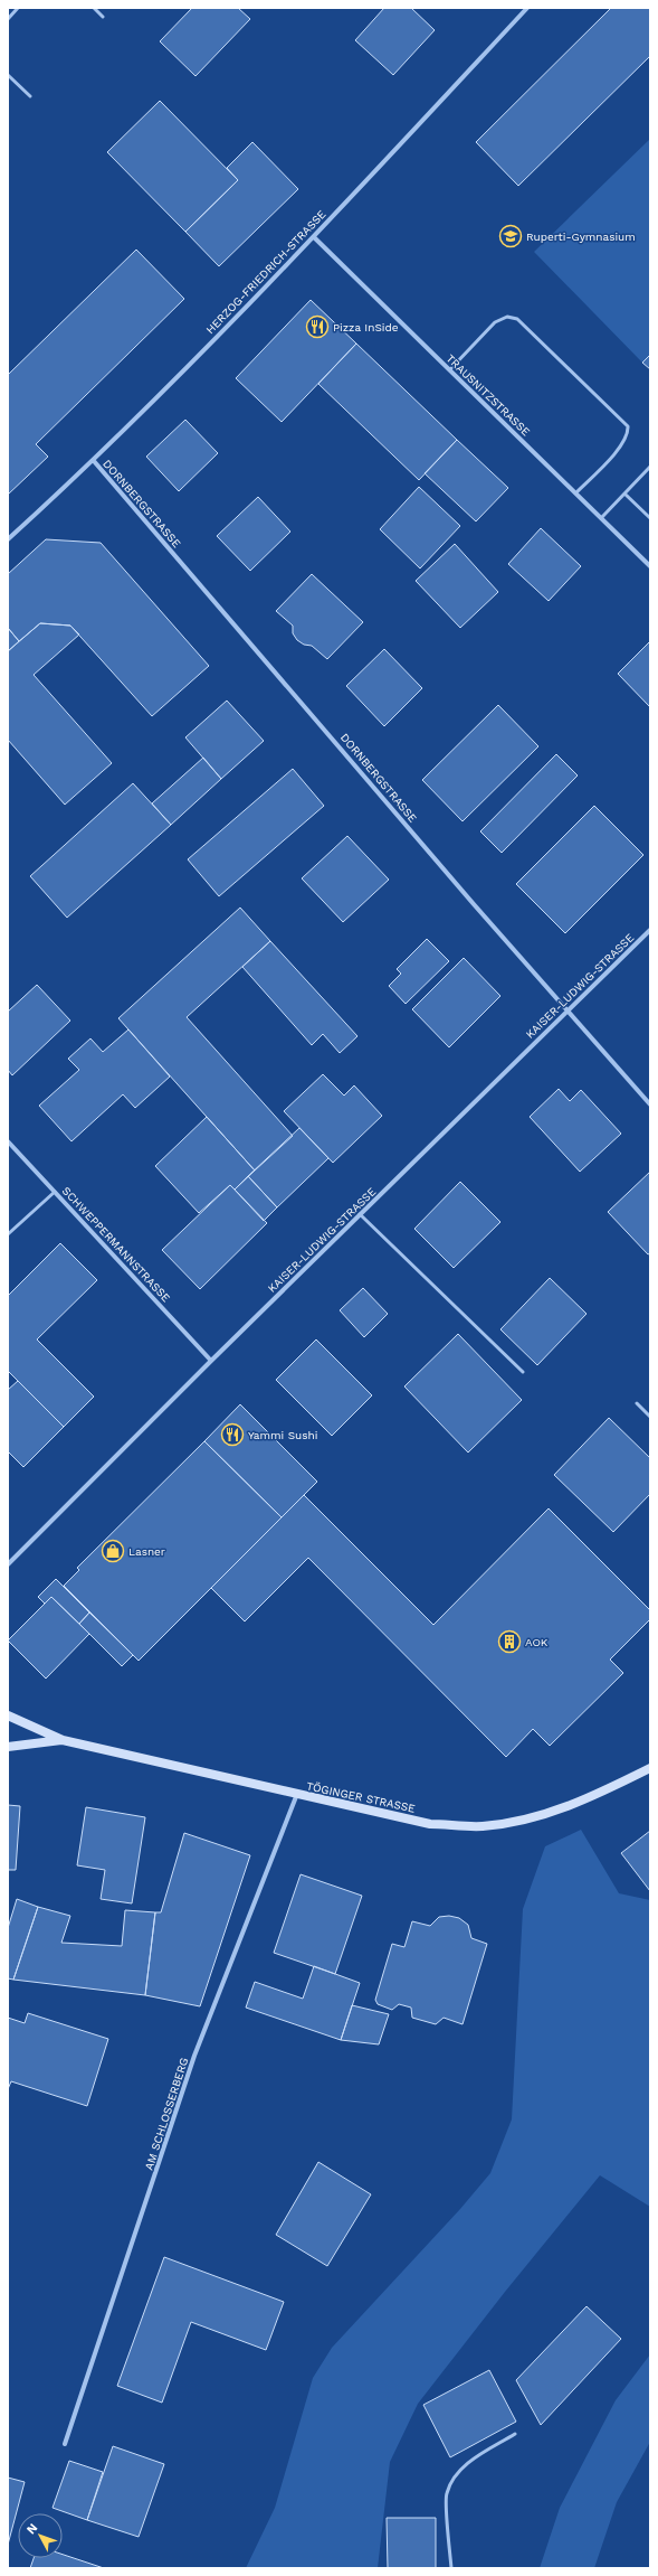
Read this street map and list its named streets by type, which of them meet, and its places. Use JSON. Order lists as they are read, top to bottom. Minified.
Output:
{"streets":{"street":["HERZOG-FRIEDRICH-STRASSE","TRAUSNITZSTRASSE","DORNBERGSTRASSE","KAISER-LUDWIG-STRASSE","SCHWEPPERMANNSTRASSE","TÖGINGER STRASSE","AM SCHLOSSERBERG"]},"crossings":[["HERZOG-FRIEDRICH-STRASSE","TRAUSNITZSTRASSE"],["HERZOG-FRIEDRICH-STRASSE","DORNBERGSTRASSE"],["DORNBERGSTRASSE","KAISER-LUDWIG-STRASSE"],["KAISER-LUDWIG-STRASSE","SCHWEPPERMANNSTRASSE"],["TÖGINGER STRASSE","AM SCHLOSSERBERG"]],"places":{"school or university":["Ruperti-Gymnasium"],"restaurant":["Pizza InSide","Yammi Sushi"],"shop":["Lasner"],"building":["AOK"]},"north":"top left"}
